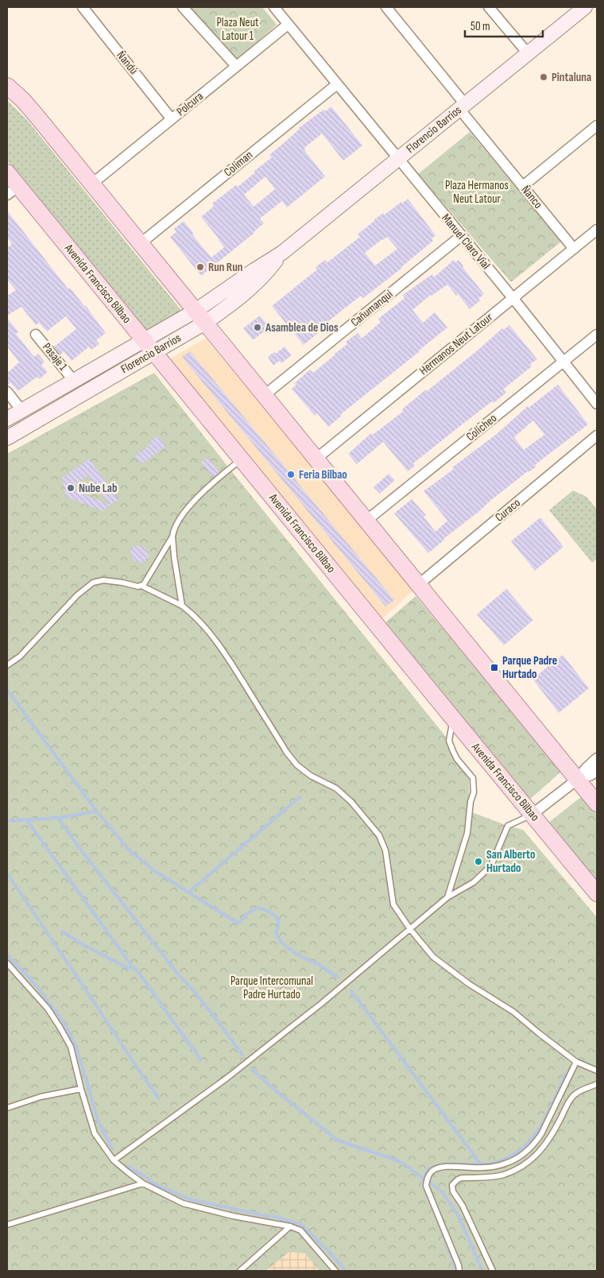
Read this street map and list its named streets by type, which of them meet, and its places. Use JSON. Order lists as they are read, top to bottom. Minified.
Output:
{"streets":{"main road":["Florencio Barrios","Avenida Francisco Bilbao"],"street":["Ñandú","Polcura","Coliman","Ñanco","Manuel Claro Vial","Cañumanqui","Hermanos Neut Latour","Pasaje 1","Colicheo","Curaco"]},"crossings":[["Ñandú","Polcura"],["Polcura","Manuel Claro Vial"],["Florencio Barrios","Ñanco"],["Florencio Barrios","Manuel Claro Vial"],["Florencio Barrios","Avenida Francisco Bilbao"],["Florencio Barrios","Pasaje 1"],["Coliman","Manuel Claro Vial"],["Ñanco","Hermanos Neut Latour"],["Manuel Claro Vial","Cañumanqui"],["Manuel Claro Vial","Hermanos Neut Latour"],["Manuel Claro Vial","Colicheo"]],"parks":["Plaza Neut Latour 1","Plaza Hermanos Neut Latour","Parque Intercomunal Padre Hurtado"],"places":{"other":["Pintaluna","Run Run","Asamblea de Dios","Feria Bilbao","Nube Lab","San Alberto Hurtado"],"transit":["Parque Padre Hurtado"]},"scale_bar":"50 m"}
